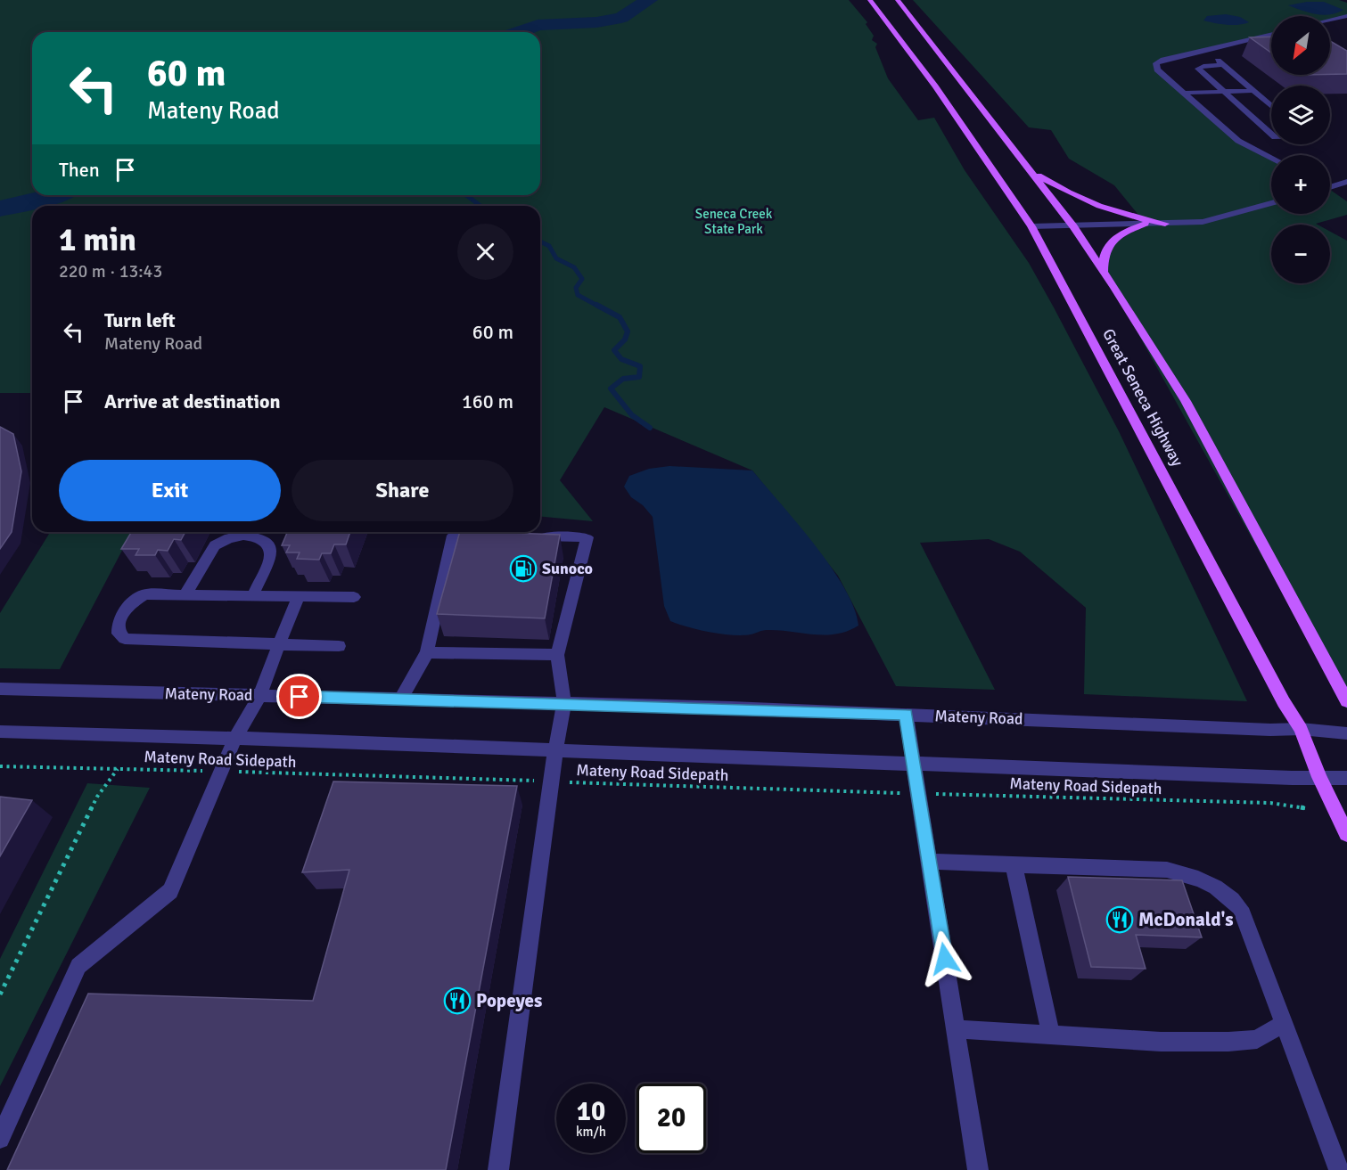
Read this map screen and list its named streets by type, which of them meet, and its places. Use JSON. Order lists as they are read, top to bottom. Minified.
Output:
{"streets":{"main road":["Great Seneca Highway"],"street":["Mateny Road"],"path":["Mateny Road Sidepath"]},"crossings":[["Great Seneca Highway","Mateny Road"]],"parks":["Seneca Creek State Park"],"places":{"fuel station":["Sunoco"],"restaurant":["McDonald's","Popeyes"]},"north":"bottom left","page":{"map_buttons":["+","−"],"turn":["60 m","Mateny Road"],"then":"Then","heading":["1 min","220 m · 13:43"],"list":[{"name":"Turn left","note":"Mateny Road","value":"60 m"},{"name":"Arrive at destination","value":"160 m"}],"buttons":["Exit","Share"],"speed":"10 km/h","limit":"20"}}
